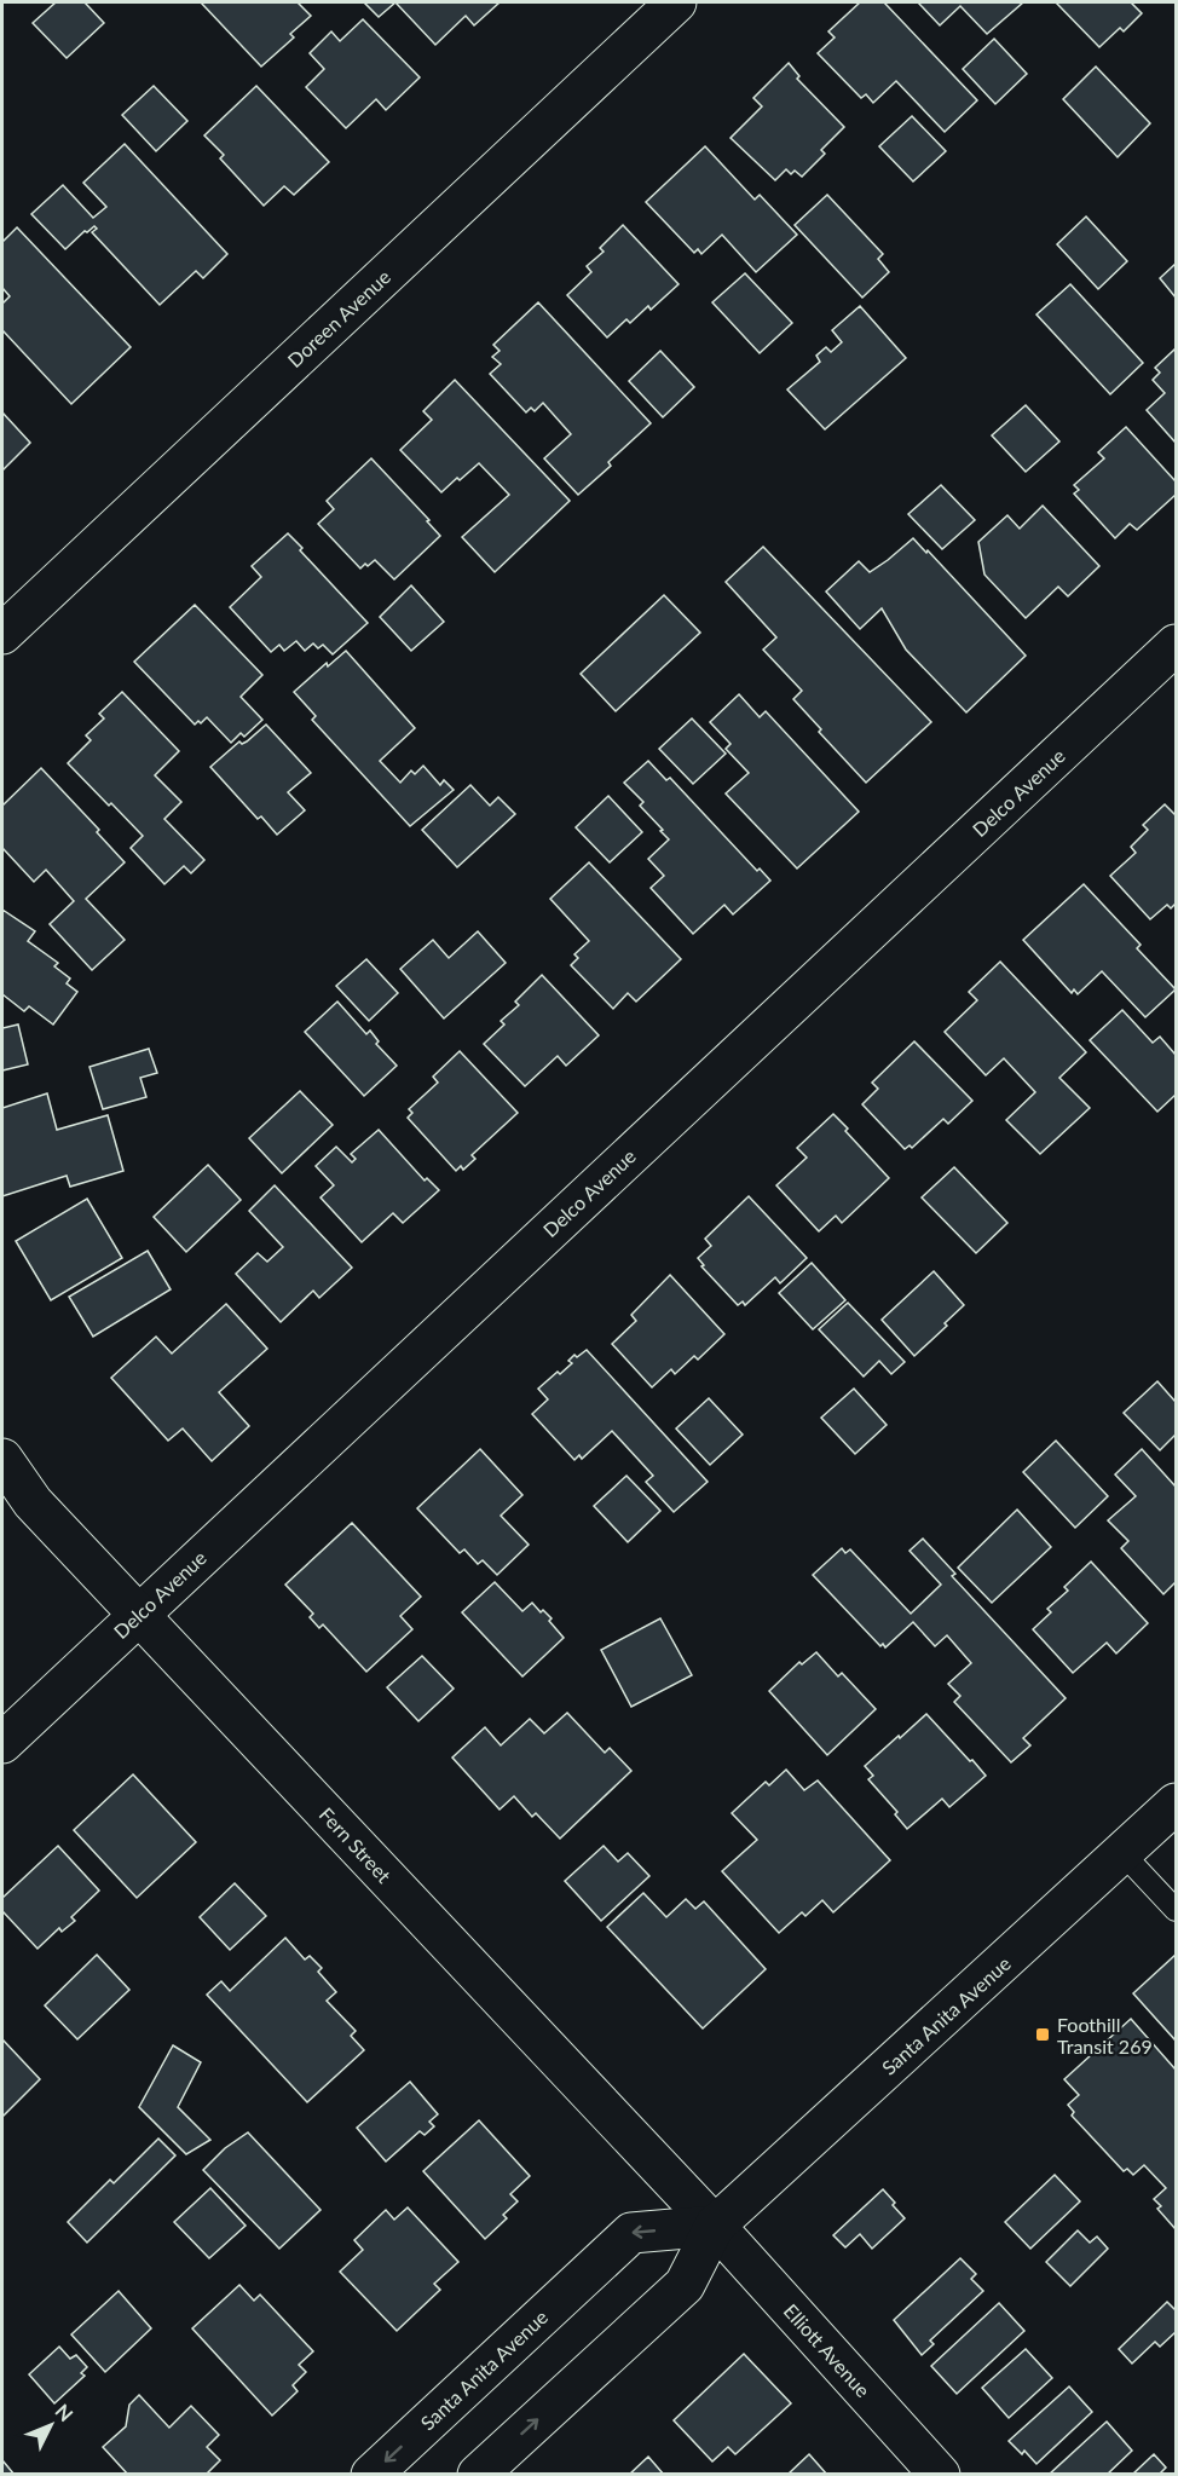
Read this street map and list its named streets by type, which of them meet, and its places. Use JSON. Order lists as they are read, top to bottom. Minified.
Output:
{"streets":{"street":["Doreen Avenue","Delco Avenue","Fern Street","Santa Anita Avenue","Elliott Avenue"]},"crossings":[["Delco Avenue","Fern Street"],["Fern Street","Santa Anita Avenue"],["Fern Street","Elliott Avenue"],["Santa Anita Avenue","Elliott Avenue"]],"places":{"transit":["Foothill Transit 269"]},"north":"top right"}
